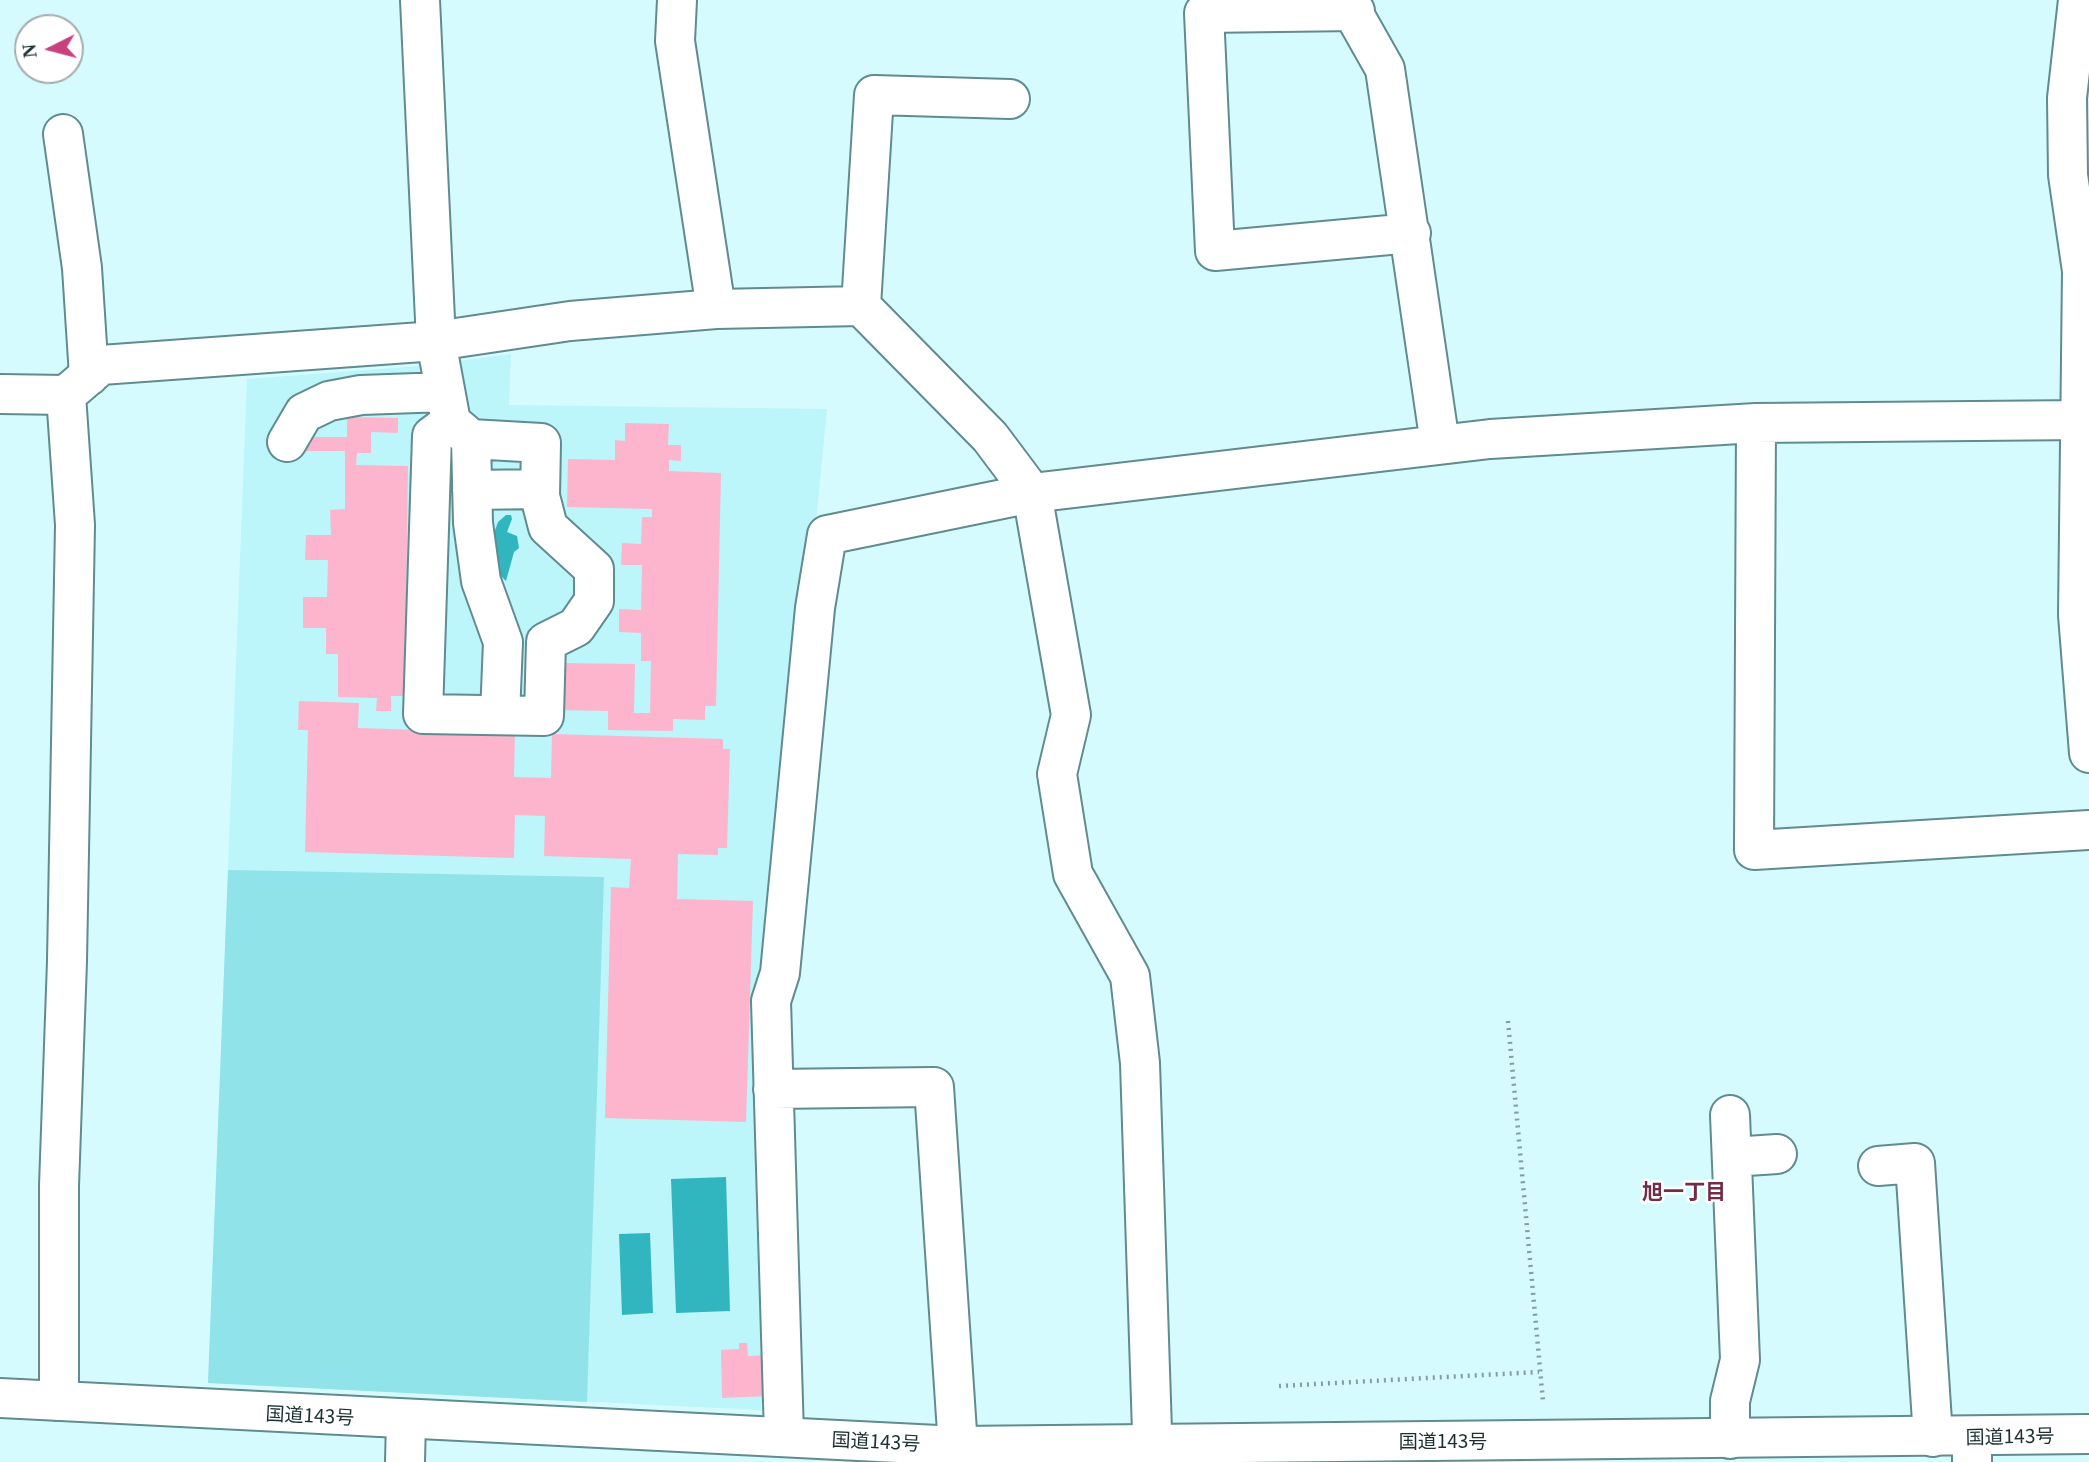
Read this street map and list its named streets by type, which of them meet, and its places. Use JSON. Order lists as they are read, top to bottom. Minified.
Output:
{"streets":{"main road":["国道143号"]},"districts":["旭一丁目"],"north":"left"}
